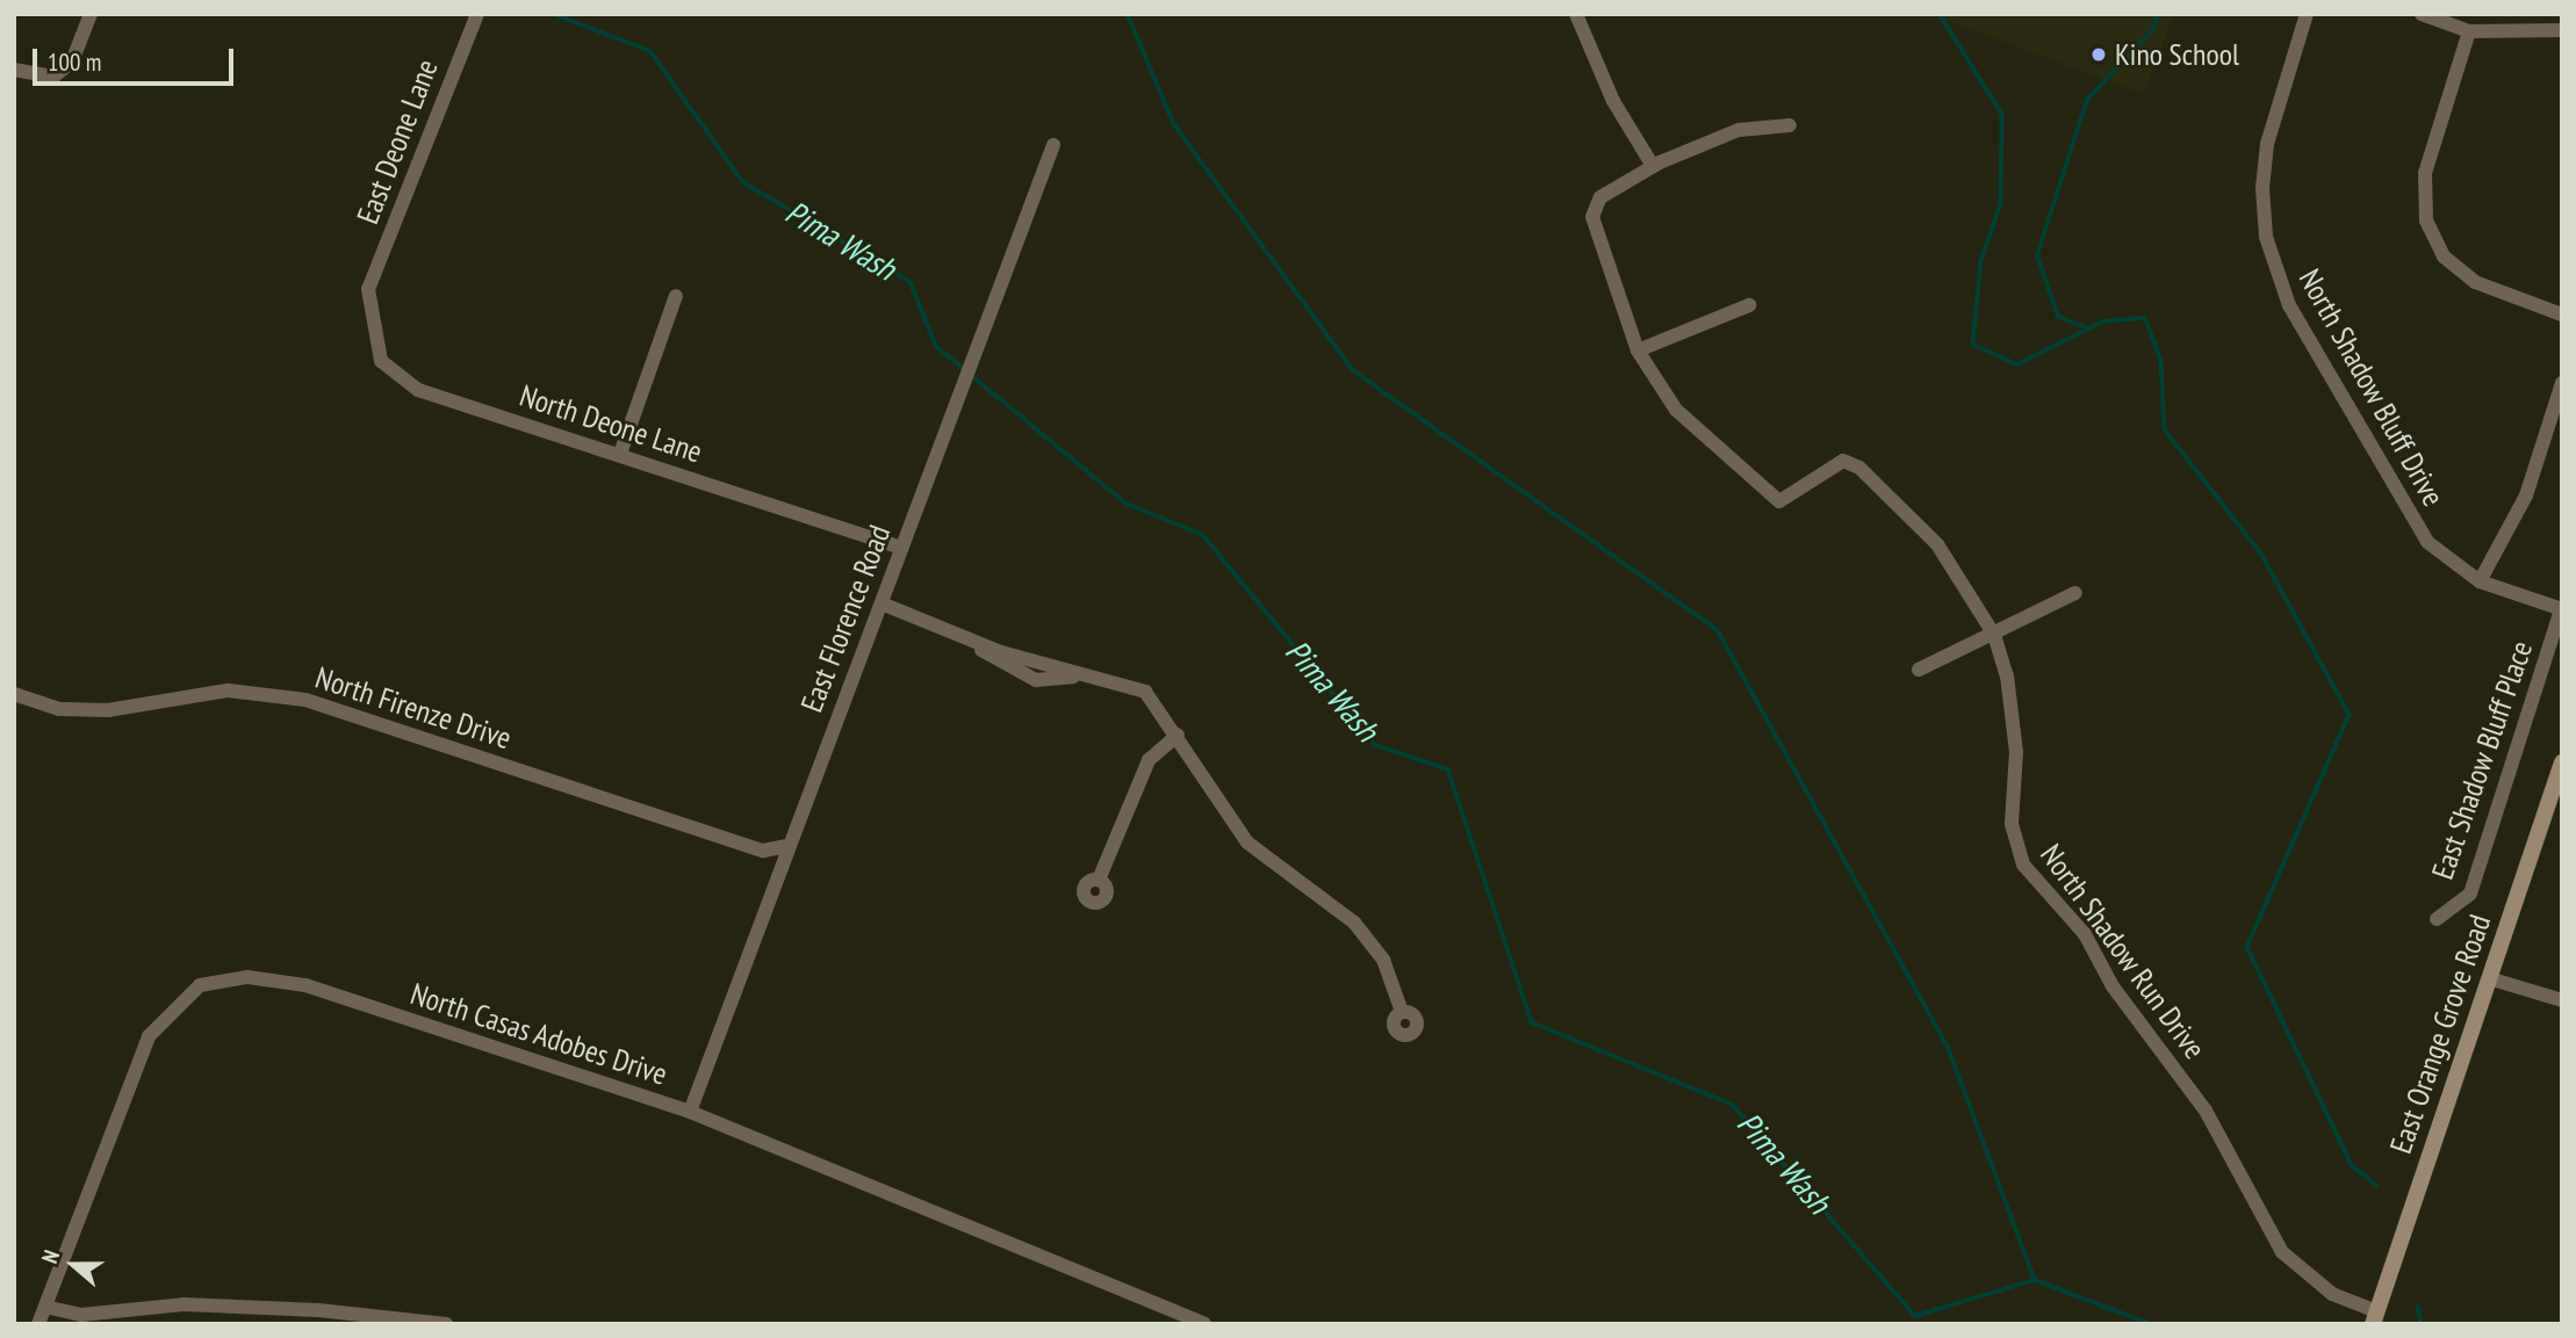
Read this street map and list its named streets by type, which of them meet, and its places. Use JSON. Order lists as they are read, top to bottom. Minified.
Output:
{"streets":{"main road":["East Orange Grove Road"],"street":["East Deone Lane","North Shadow Bluff Drive","North Deone Lane","East Florence Road","North Firenze Drive","East Shadow Bluff Place","North Shadow Run Drive","North Casas Adobes Drive"]},"crossings":[["East Deone Lane","North Deone Lane"],["North Shadow Bluff Drive","East Shadow Bluff Place"],["North Deone Lane","East Florence Road"],["East Florence Road","North Firenze Drive"],["East Florence Road","North Casas Adobes Drive"],["North Shadow Run Drive","East Orange Grove Road"]],"water":["Pima Wash"],"places":["Kino School"],"scale_bar":"100 m","north":"left"}
